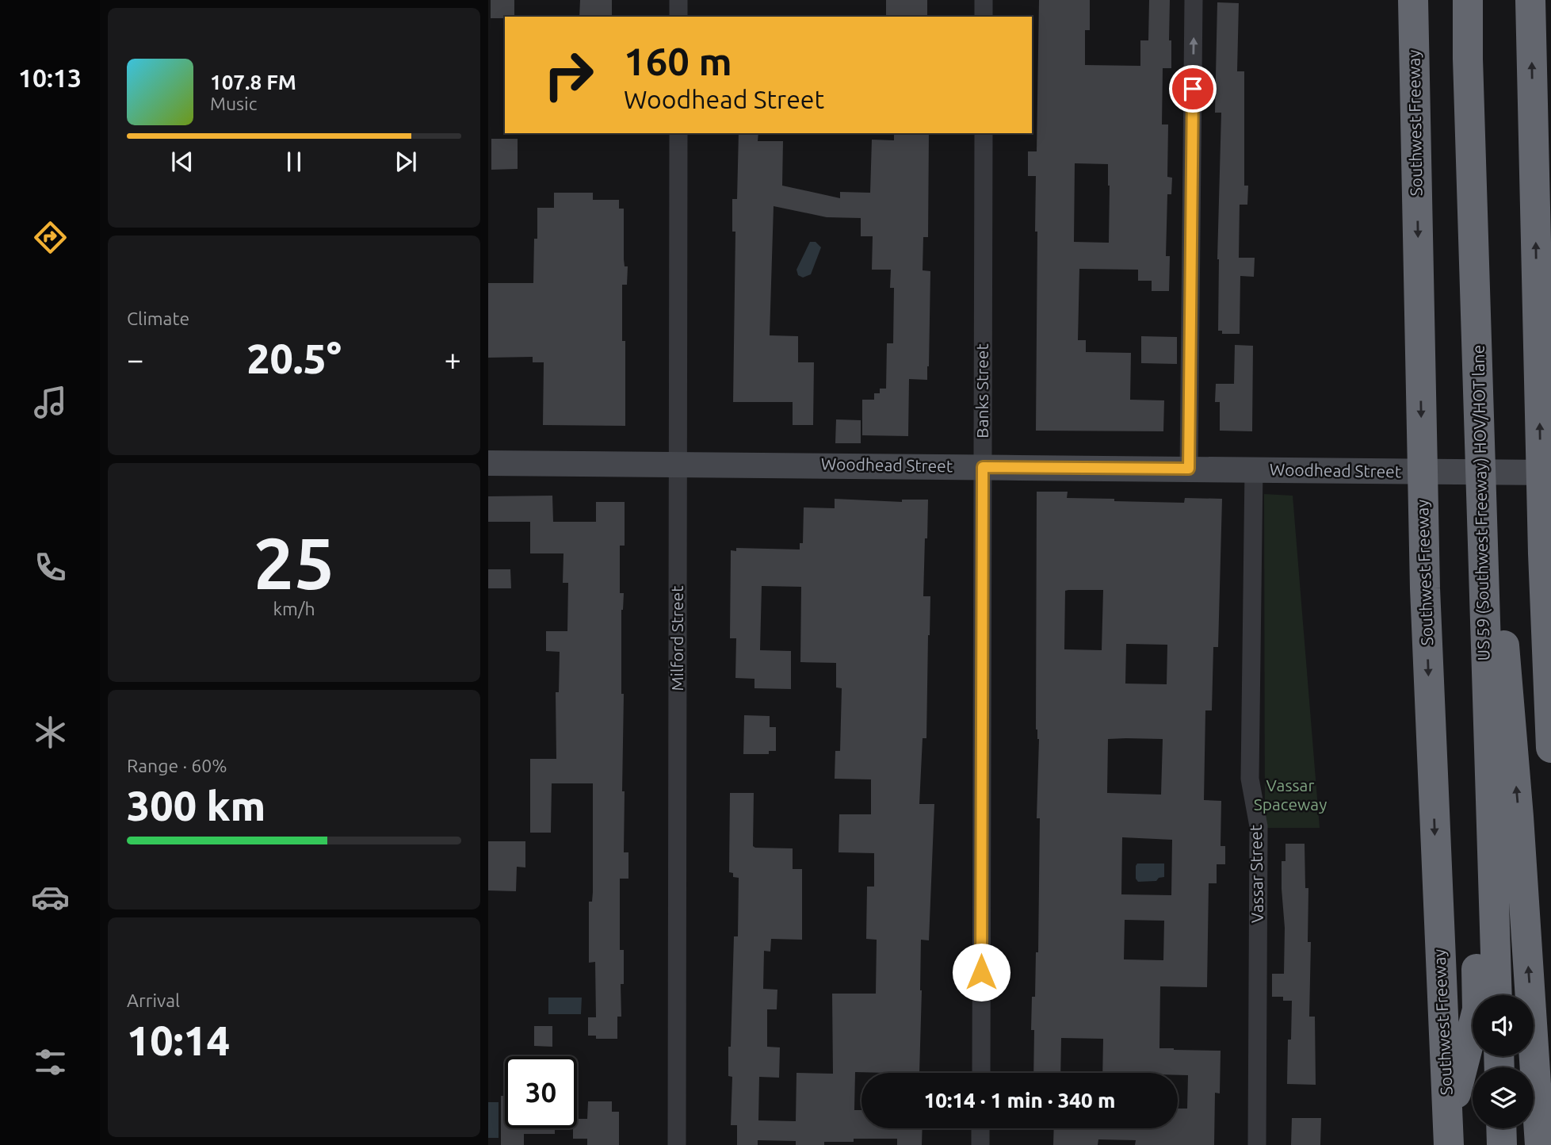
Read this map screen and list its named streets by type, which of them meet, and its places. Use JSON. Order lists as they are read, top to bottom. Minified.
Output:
{"streets":{"highway":["Southwest Freeway","US 59 (Southwest Freeway) HOV/HOT lane"],"street":["Banks Street","Woodhead Street","Milford Street","Vassar Street"]},"crossings":[["Banks Street","Woodhead Street"],["Woodhead Street","Milford Street"],["Woodhead Street","Vassar Street"]],"parks":["Vassar Spaceway"],"page":{"tabs":"10:13","turn":["160 m","Woodhead Street"],"song":["107.8 FM","Music"],"tile":["Climate",["25","km/h"],["Range · 60%","300 km"],["Arrival","10:14"]],"heat":["−","20.5°","+"],"limit":"30","trip":"10:14 · 1 min · 340 m"}}
